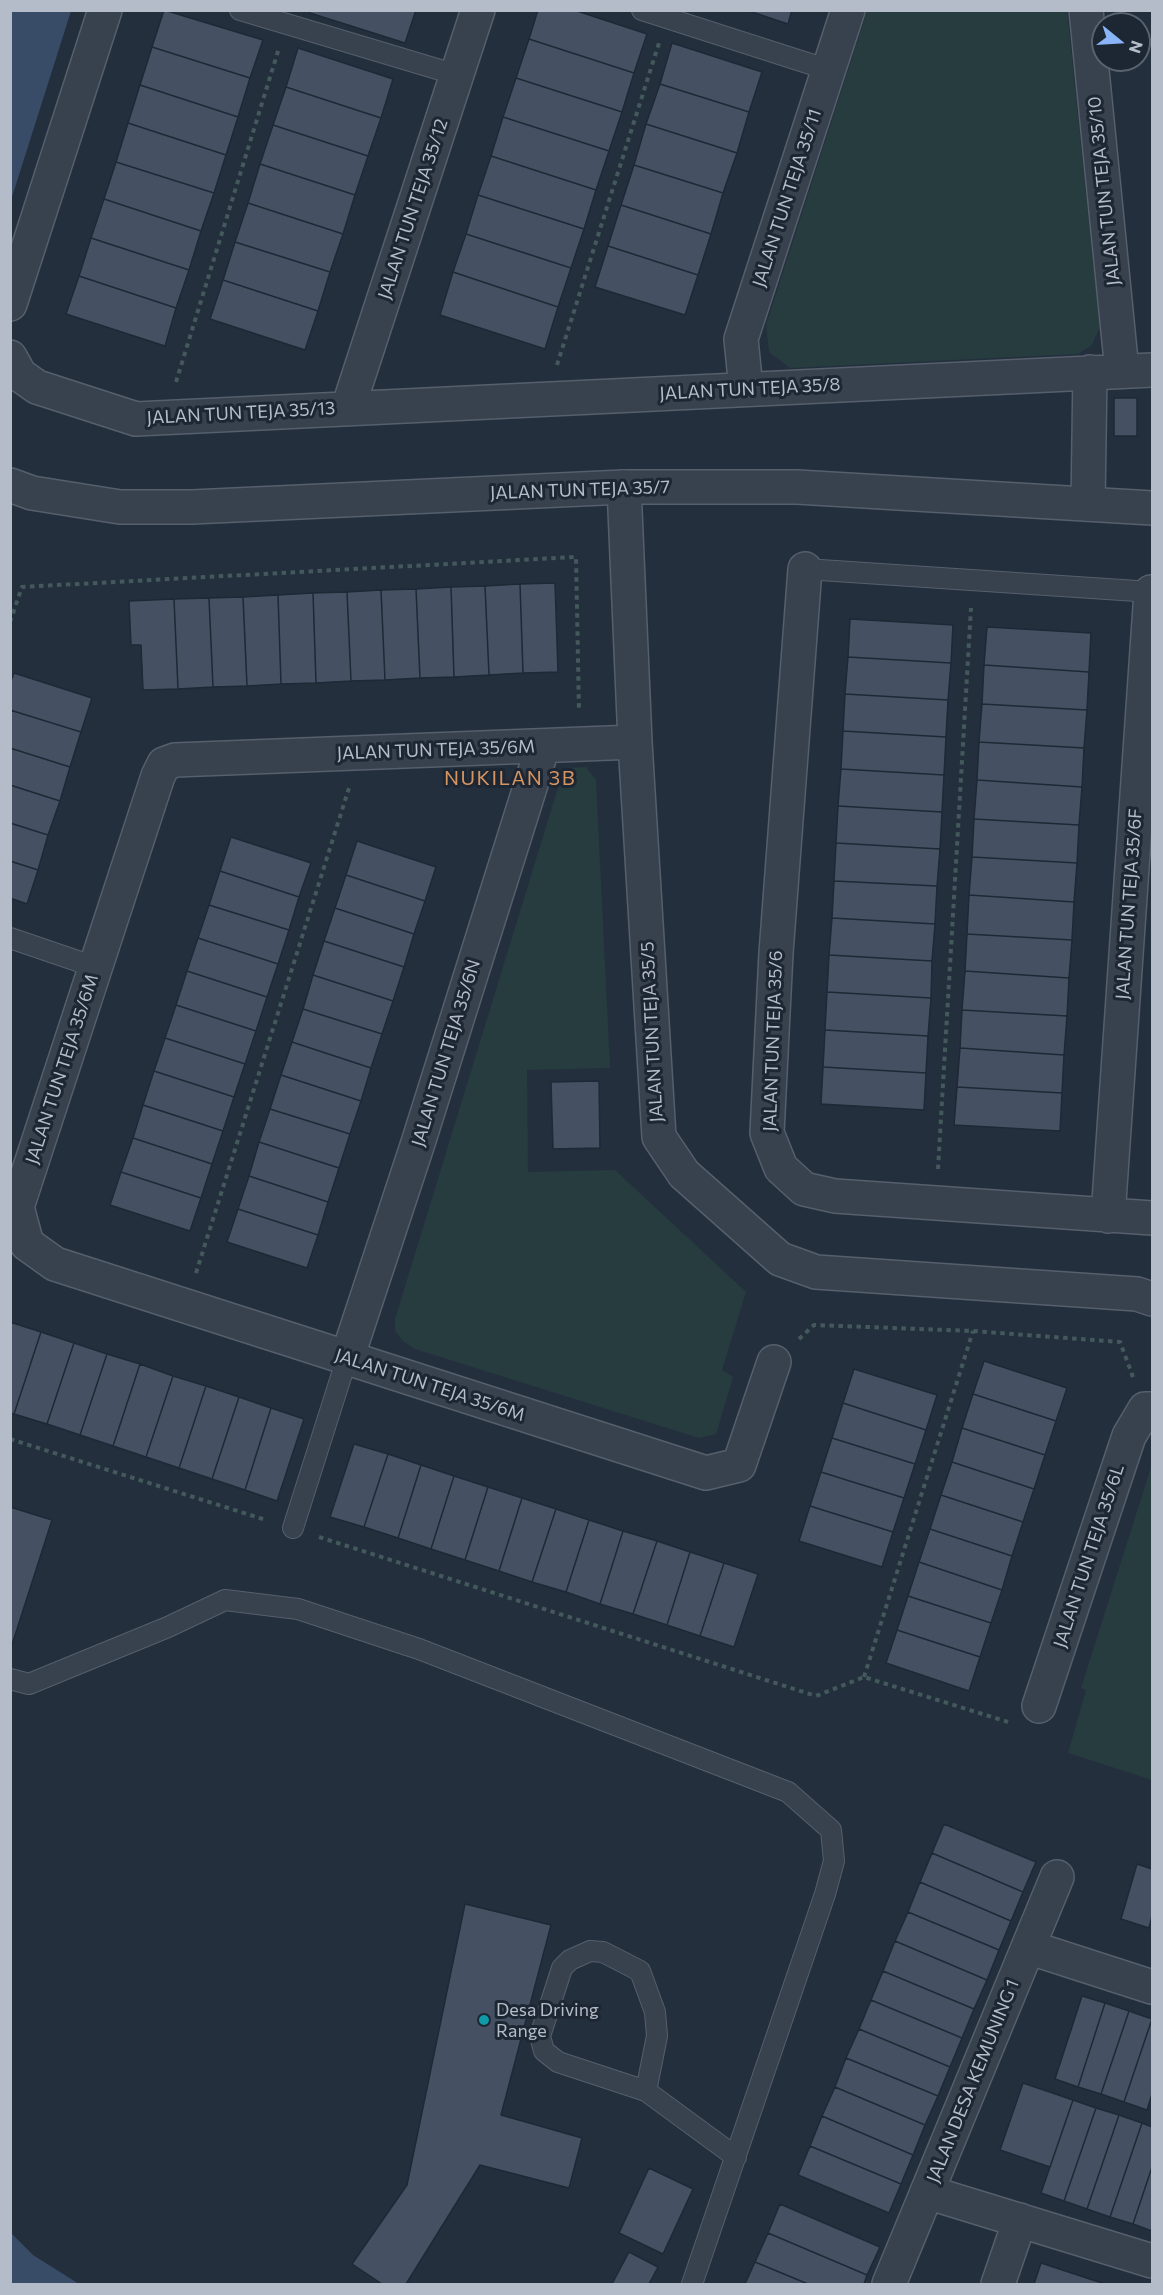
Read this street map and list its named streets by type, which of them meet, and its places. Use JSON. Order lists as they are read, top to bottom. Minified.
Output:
{"streets":{"street":["JALAN TUN TEJA 35/10","JALAN TUN TEJA 35/11","JALAN TUN TEJA 35/12","JALAN TUN TEJA 35/8","JALAN TUN TEJA 35/13","JALAN TUN TEJA 35/7","JALAN TUN TEJA 35/6M","JALAN TUN TEJA 35/6F","JALAN TUN TEJA 35/5","JALAN TUN TEJA 35/6","JALAN TUN TEJA 35/6N","JALAN TUN TEJA 35/6L","JALAN DESA KEMUNING 1"]},"crossings":[["JALAN TUN TEJA 35/10","JALAN TUN TEJA 35/8"],["JALAN TUN TEJA 35/11","JALAN TUN TEJA 35/8"],["JALAN TUN TEJA 35/12","JALAN TUN TEJA 35/8"],["JALAN TUN TEJA 35/12","JALAN TUN TEJA 35/13"],["JALAN TUN TEJA 35/8","JALAN TUN TEJA 35/13"],["JALAN TUN TEJA 35/7","JALAN TUN TEJA 35/5"],["JALAN TUN TEJA 35/6M","JALAN TUN TEJA 35/5"],["JALAN TUN TEJA 35/6M","JALAN TUN TEJA 35/6N"],["JALAN TUN TEJA 35/6F","JALAN TUN TEJA 35/6"]],"districts":["NUKILAN 3B"],"places":["Desa Driving Range"],"north":"right"}
